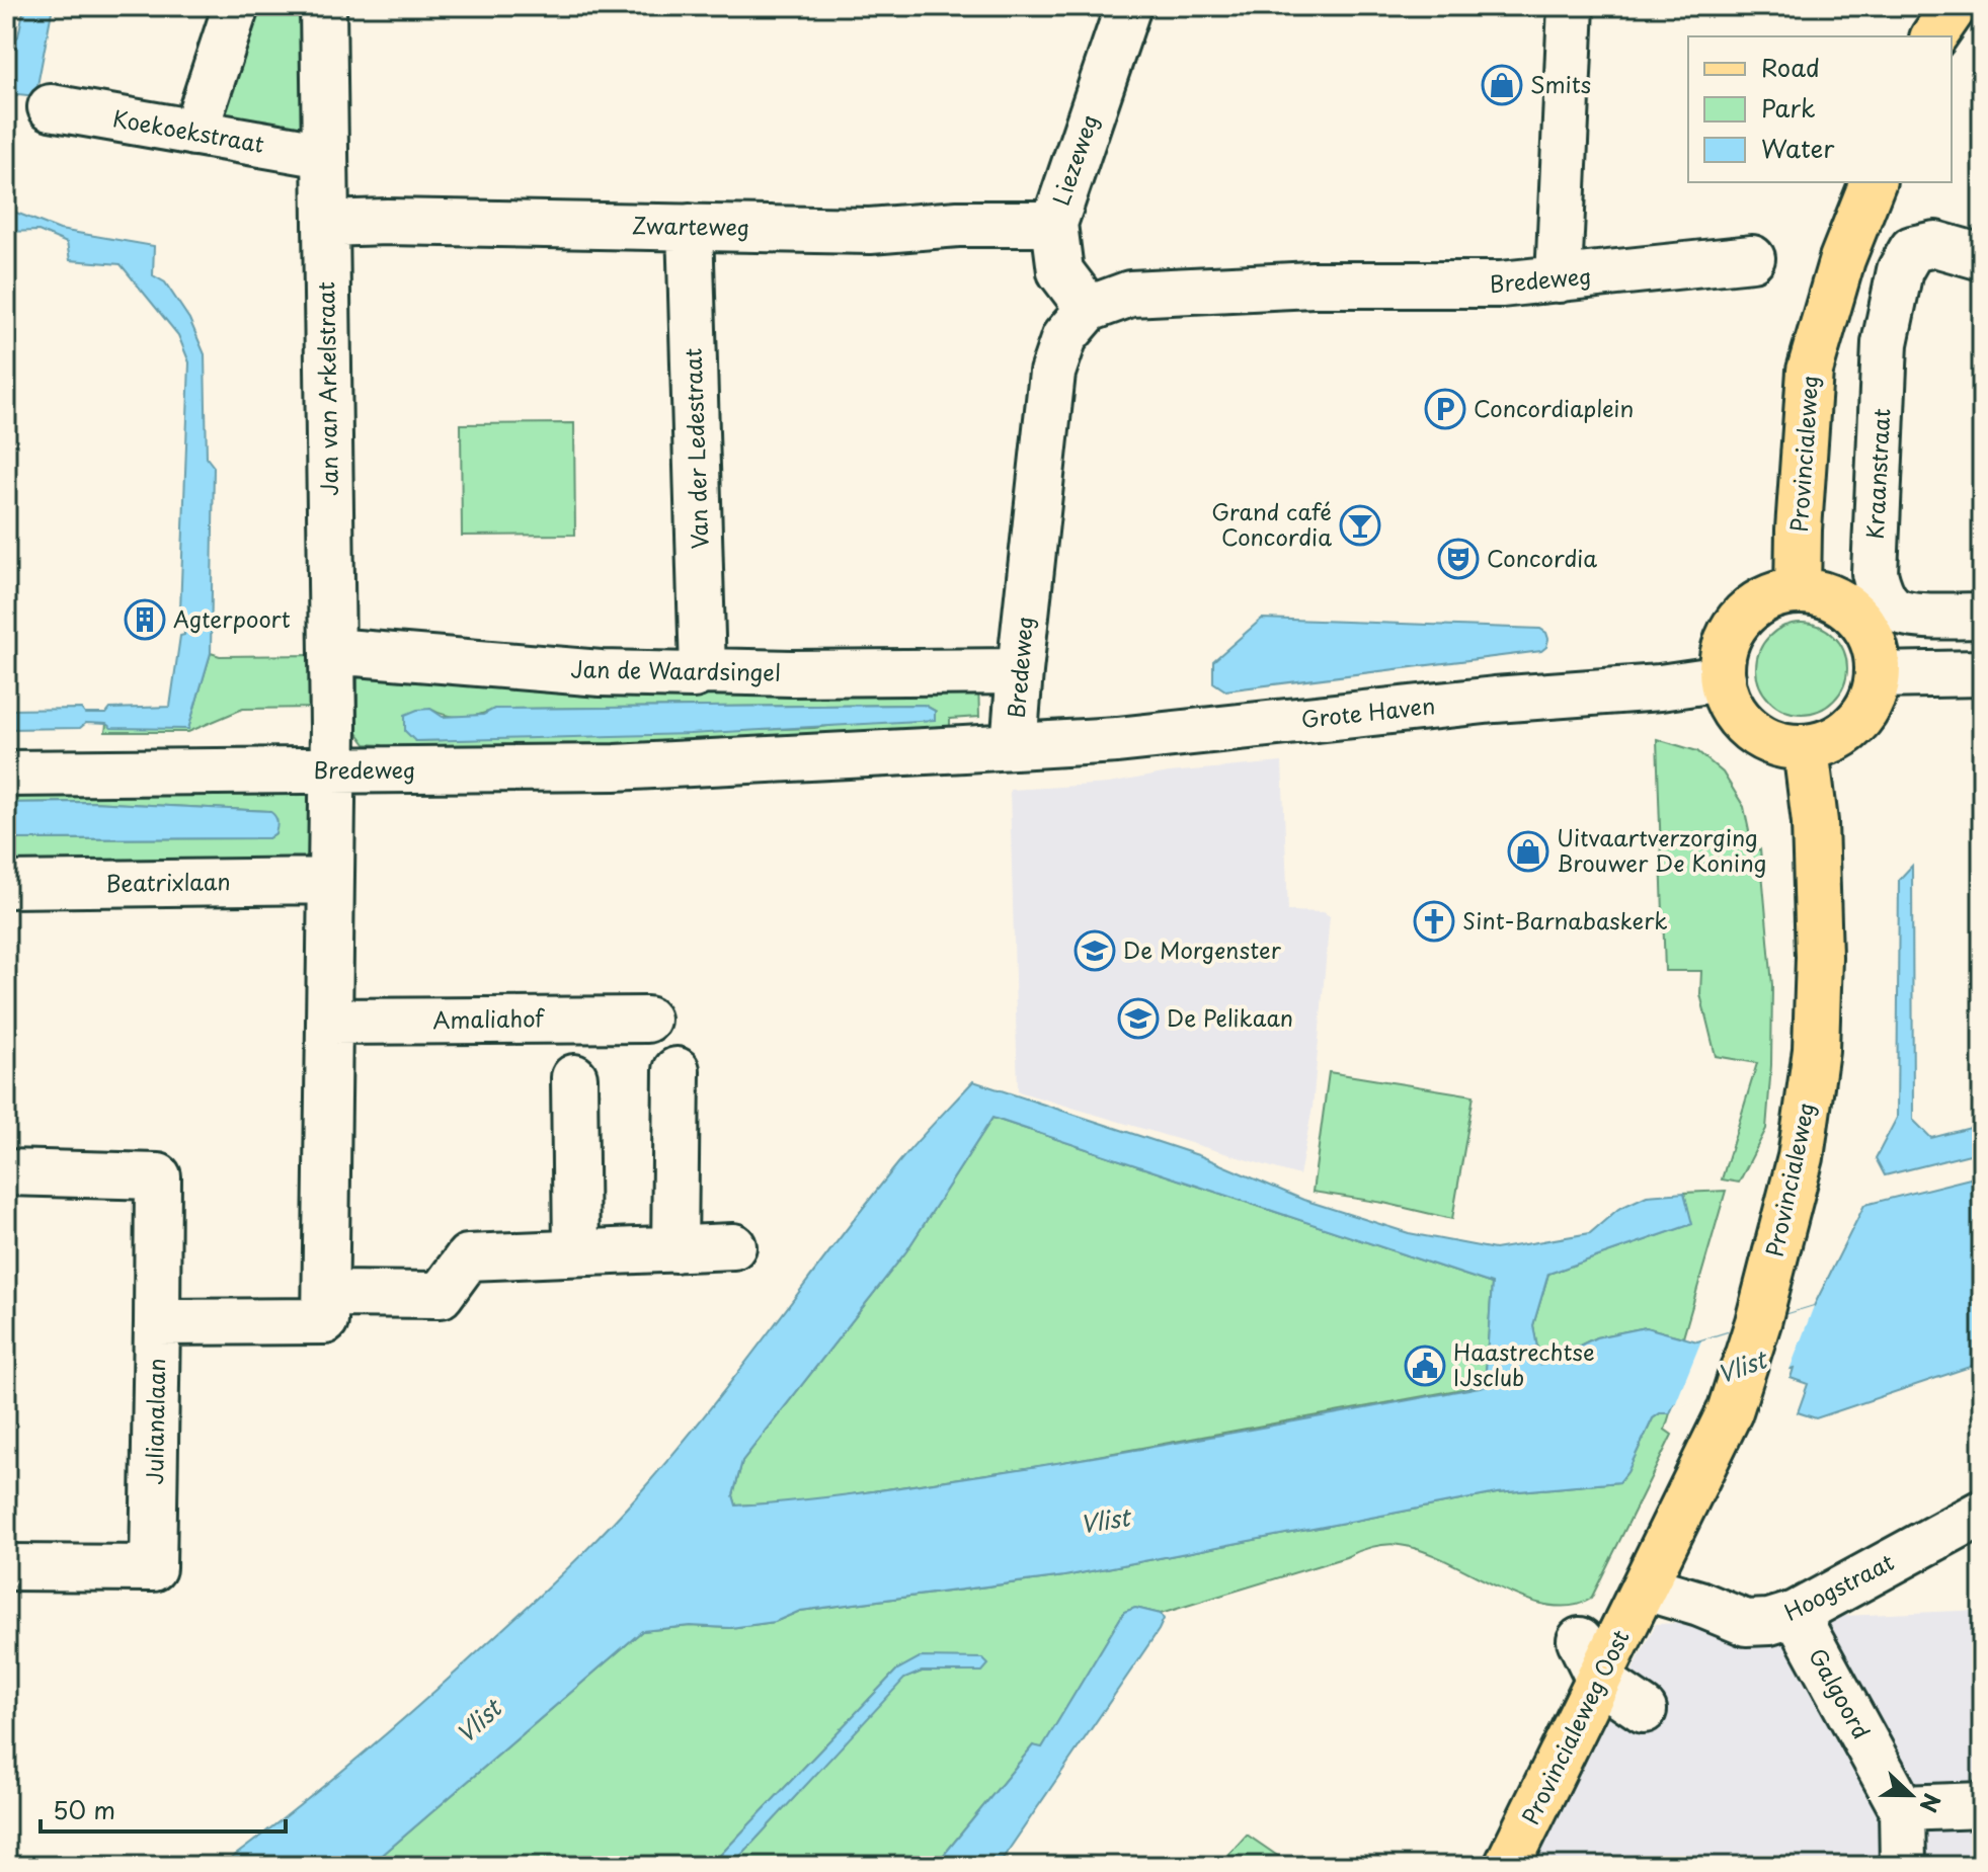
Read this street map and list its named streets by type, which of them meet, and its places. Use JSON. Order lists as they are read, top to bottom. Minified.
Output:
{"streets":{"main road":["Provincialeweg","Provincialeweg Oost"],"street":["Koekoekstraat","Liezeweg","Zwarteweg","Bredeweg","Jan van Arkelstraat","Van der Ledestraat","Kraanstraat","Jan de Waardsingel","Grote Haven","Beatrixlaan","Amaliahof","Julianalaan","Hoogstraat","Galgoord"]},"crossings":[["Koekoekstraat","Jan van Arkelstraat"],["Liezeweg","Zwarteweg"],["Liezeweg","Bredeweg"],["Zwarteweg","Jan van Arkelstraat"],["Zwarteweg","Van der Ledestraat"],["Bredeweg","Jan van Arkelstraat"],["Bredeweg","Jan de Waardsingel"],["Bredeweg","Grote Haven"],["Jan van Arkelstraat","Jan de Waardsingel"],["Van der Ledestraat","Jan de Waardsingel"],["Provincialeweg","Grote Haven"],["Provincialeweg","Hoogstraat"],["Provincialeweg","Provincialeweg Oost"],["Hoogstraat","Galgoord"],["Hoogstraat","Provincialeweg Oost"]],"water":["Vlist"],"places":{"shop":["Smits","Uitvaartverzorging Brouwer De Koning"],"parking":["Concordiaplein"],"bar":["Grand café Concordia"],"theatre":["Concordia"],"building":["Agterpoort"],"church":["Sint-Barnabaskerk"],"school or university":["De Morgenster","De Pelikaan"],"public building":["Haastrechtse IJsclub"]},"legend":["Road","Park","Water"],"scale_bar":"50 m","north":"right"}
